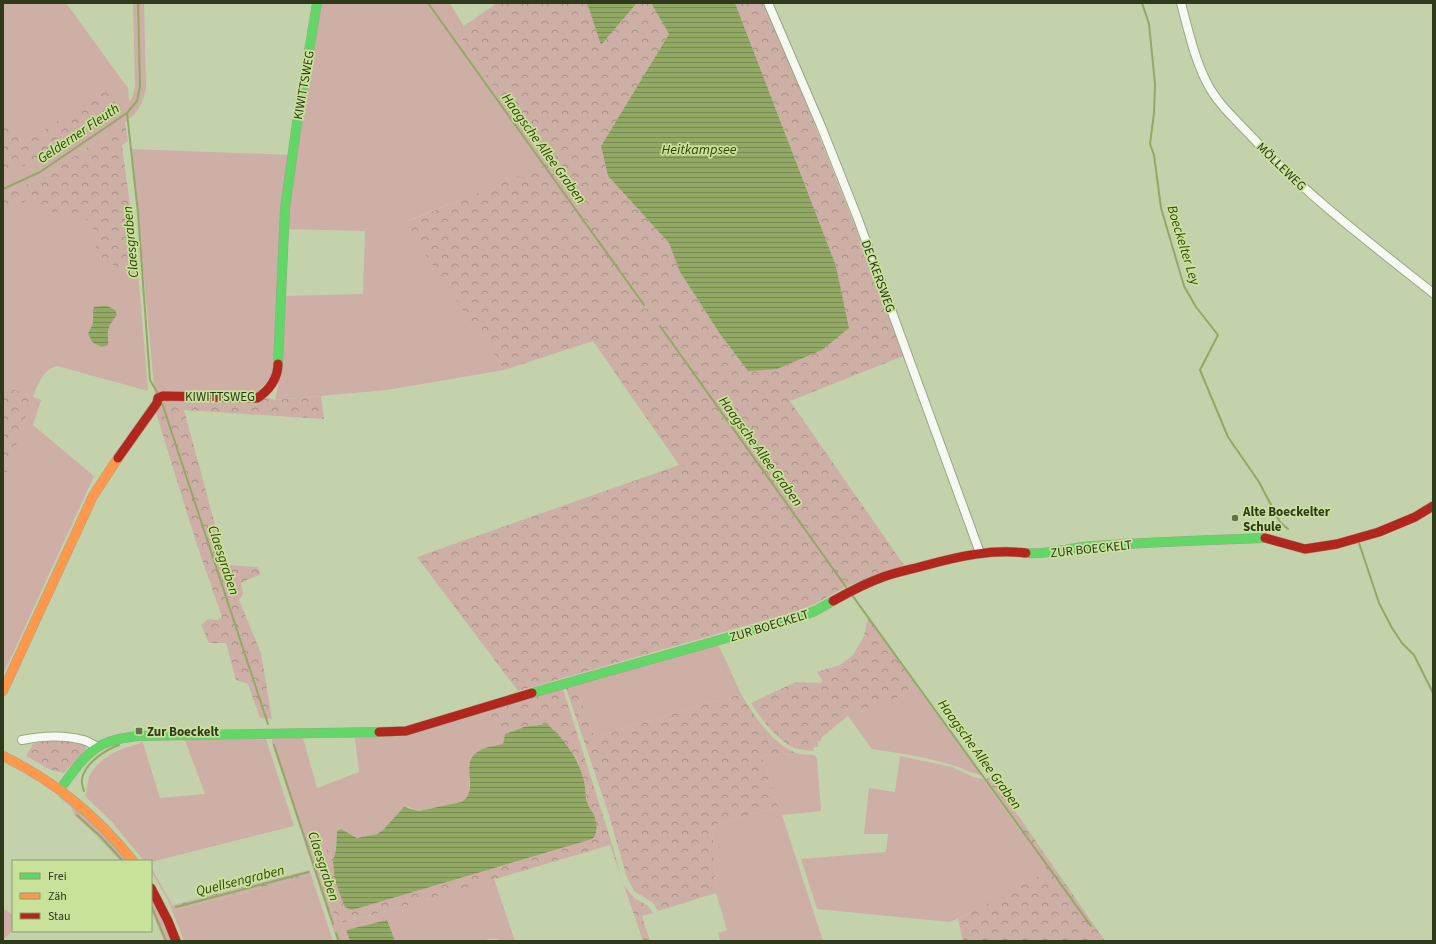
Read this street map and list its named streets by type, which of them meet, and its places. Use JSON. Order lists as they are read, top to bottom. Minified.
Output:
{"streets":{"street":["KIWITTSWEG","MÖLLEWEG","DECKERSWEG","ZUR BOECKELT"]},"crossings":[["DECKERSWEG","ZUR BOECKELT"]],"water":["Gelderner Fleuth","Haagsche Allee Graben","Heitkampsee","Claesgraben","Boeckelter Ley","Quellsengraben"],"places":{"other":["Alte Boeckelter Schule"],"transit":["Zur Boeckelt"]},"legend":["Frei","Zäh","Stau"]}
